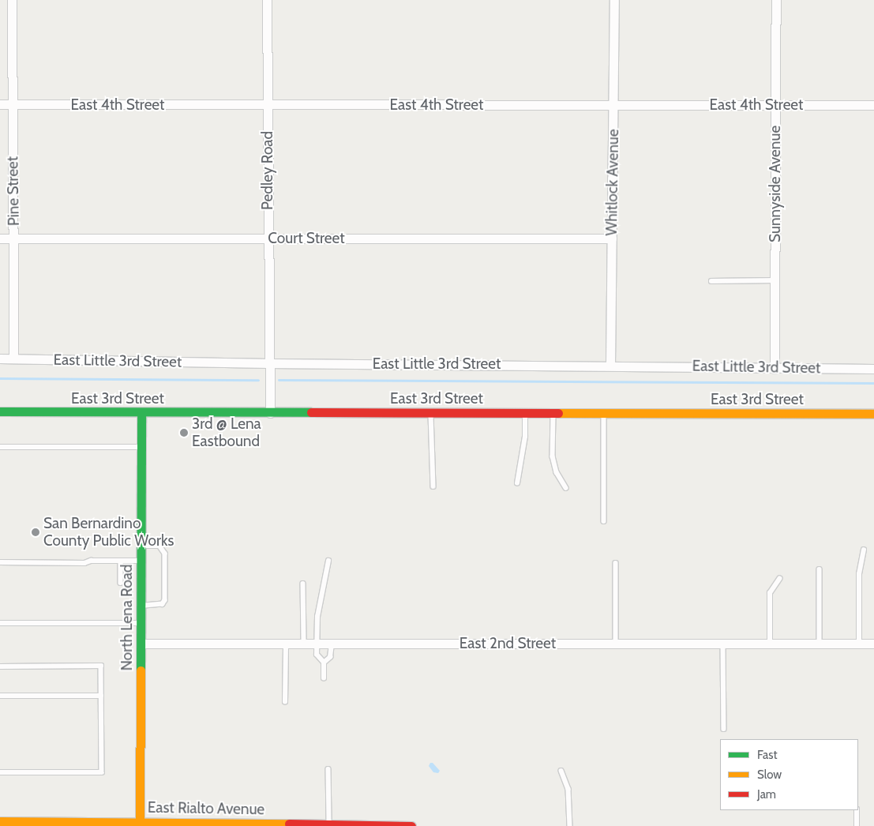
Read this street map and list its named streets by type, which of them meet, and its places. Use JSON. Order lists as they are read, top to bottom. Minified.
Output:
{"streets":{"main road":["East 3rd Street","North Lena Road","East Rialto Avenue"],"street":["East 4th Street","Pedley Road","Whitlock Avenue","Sunnyside Avenue","Pine Street","Court Street","East Little 3rd Street","East 2nd Street"]},"crossings":[["East 4th Street","Pedley Road"],["East 4th Street","Whitlock Avenue"],["East 4th Street","Sunnyside Avenue"],["East 4th Street","Pine Street"],["Pedley Road","Court Street"],["Pedley Road","East Little 3rd Street"],["Pedley Road","East 3rd Street"],["Whitlock Avenue","Court Street"],["Whitlock Avenue","East Little 3rd Street"],["Sunnyside Avenue","East Little 3rd Street"],["Pine Street","Court Street"],["Pine Street","East Little 3rd Street"],["East 3rd Street","North Lena Road"],["North Lena Road","East 2nd Street"],["North Lena Road","East Rialto Avenue"]],"places":["3rd @ Lena Eastbound","San Bernardino County Public Works"],"legend":["Fast","Slow","Jam"]}
